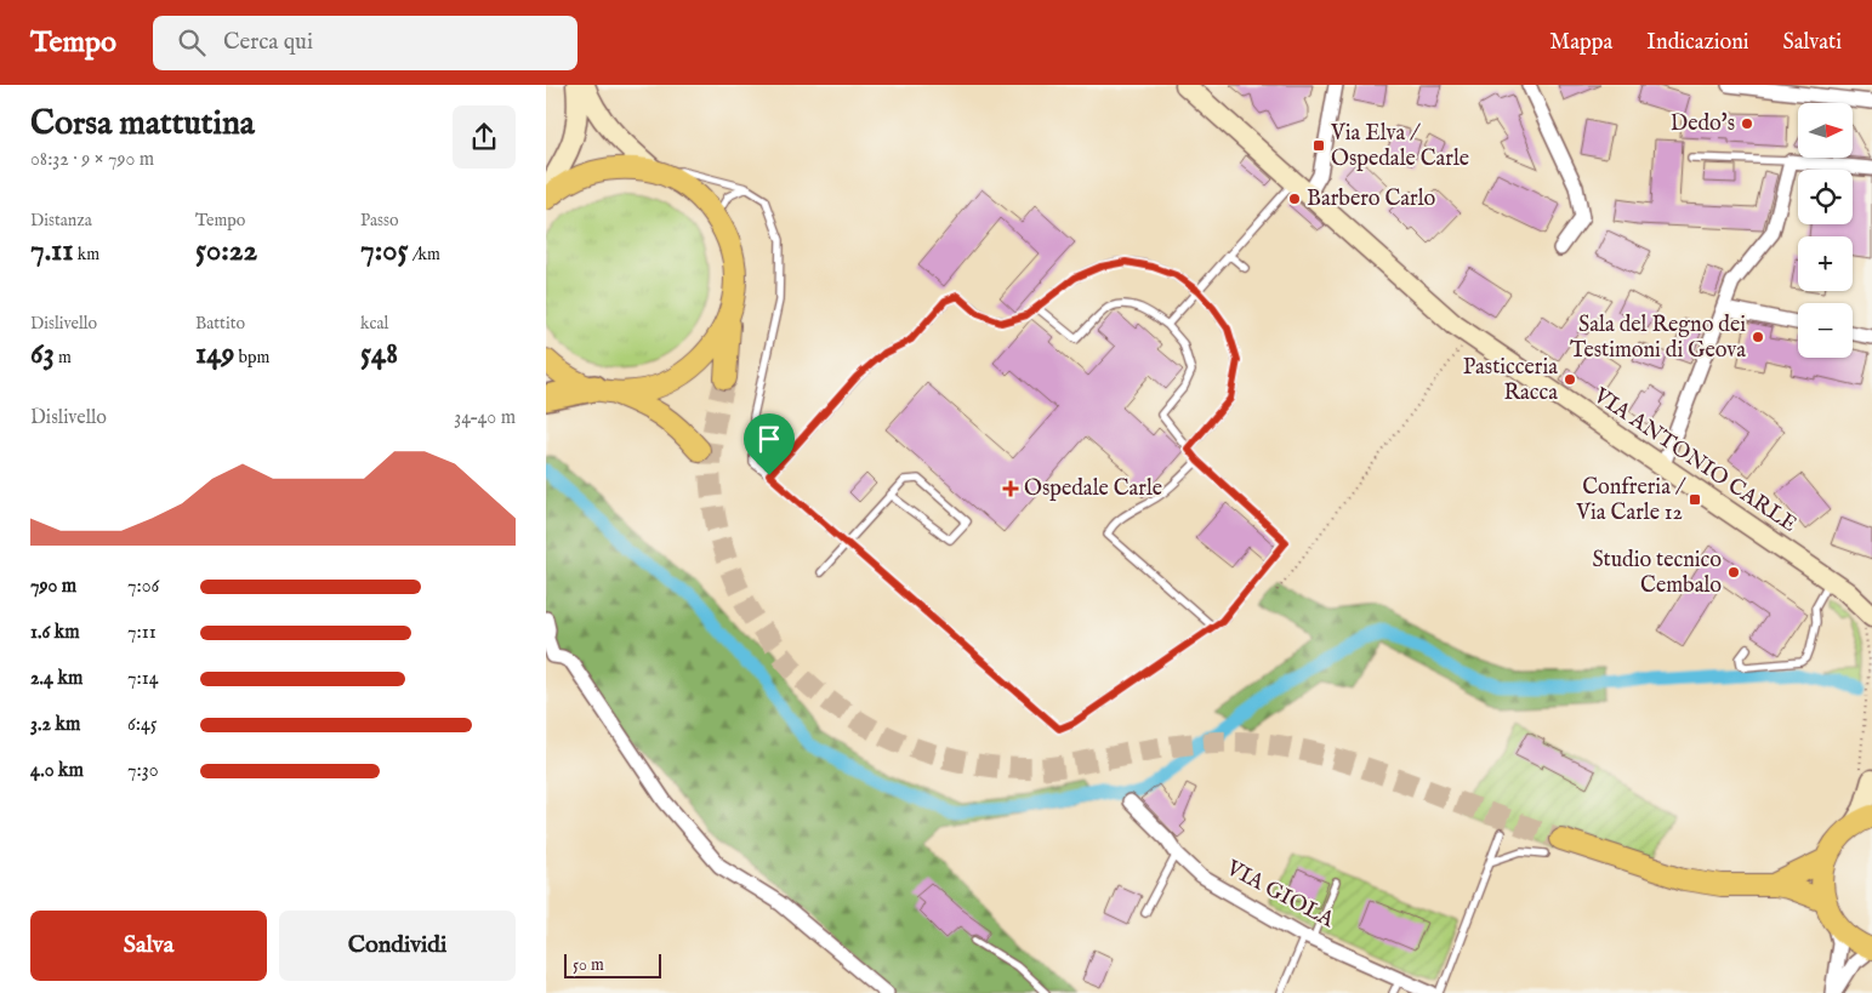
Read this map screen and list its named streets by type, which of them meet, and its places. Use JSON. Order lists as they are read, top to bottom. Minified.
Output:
{"streets":{"street":["VIA ANTONIO CARLE","VIA GIOLA"]},"places":{"other":["Dedo's","Barbero Carlo","Sala del Regno dei Testimoni di Geova","Pasticceria Racca","Studio tecnico Cembalo"],"transit":["Via Elva / Ospedale Carle","Confreria / Via Carle 12"],"health":["Ospedale Carle"]},"scale_bar":"50 m","north":"right","page":{"header":"Tempo","search":"Cerca qui","nav":["Mappa","Indicazioni","Salvati"],"heading":["Corsa mattutina","08:32 · 9 × 790 m"],"map_buttons":["+","−"],"stats":[["Distanza","7.11 km"],["Tempo","50:22"],["Passo","7:05 /km"],["Dislivello","63 m"],["Battito","149 bpm"],["kcal","548"]],"chart":["Dislivello","34–40 m"],"list":[{"name":"790 m","note":"7:06"},{"name":"1.6 km","note":"7:11"},{"name":"2.4 km","note":"7:14"},{"name":"3.2 km","note":"6:45"},{"name":"4.0 km","note":"7:30"}],"buttons":["Salva","Condividi"],"scale":"50 m"}}
